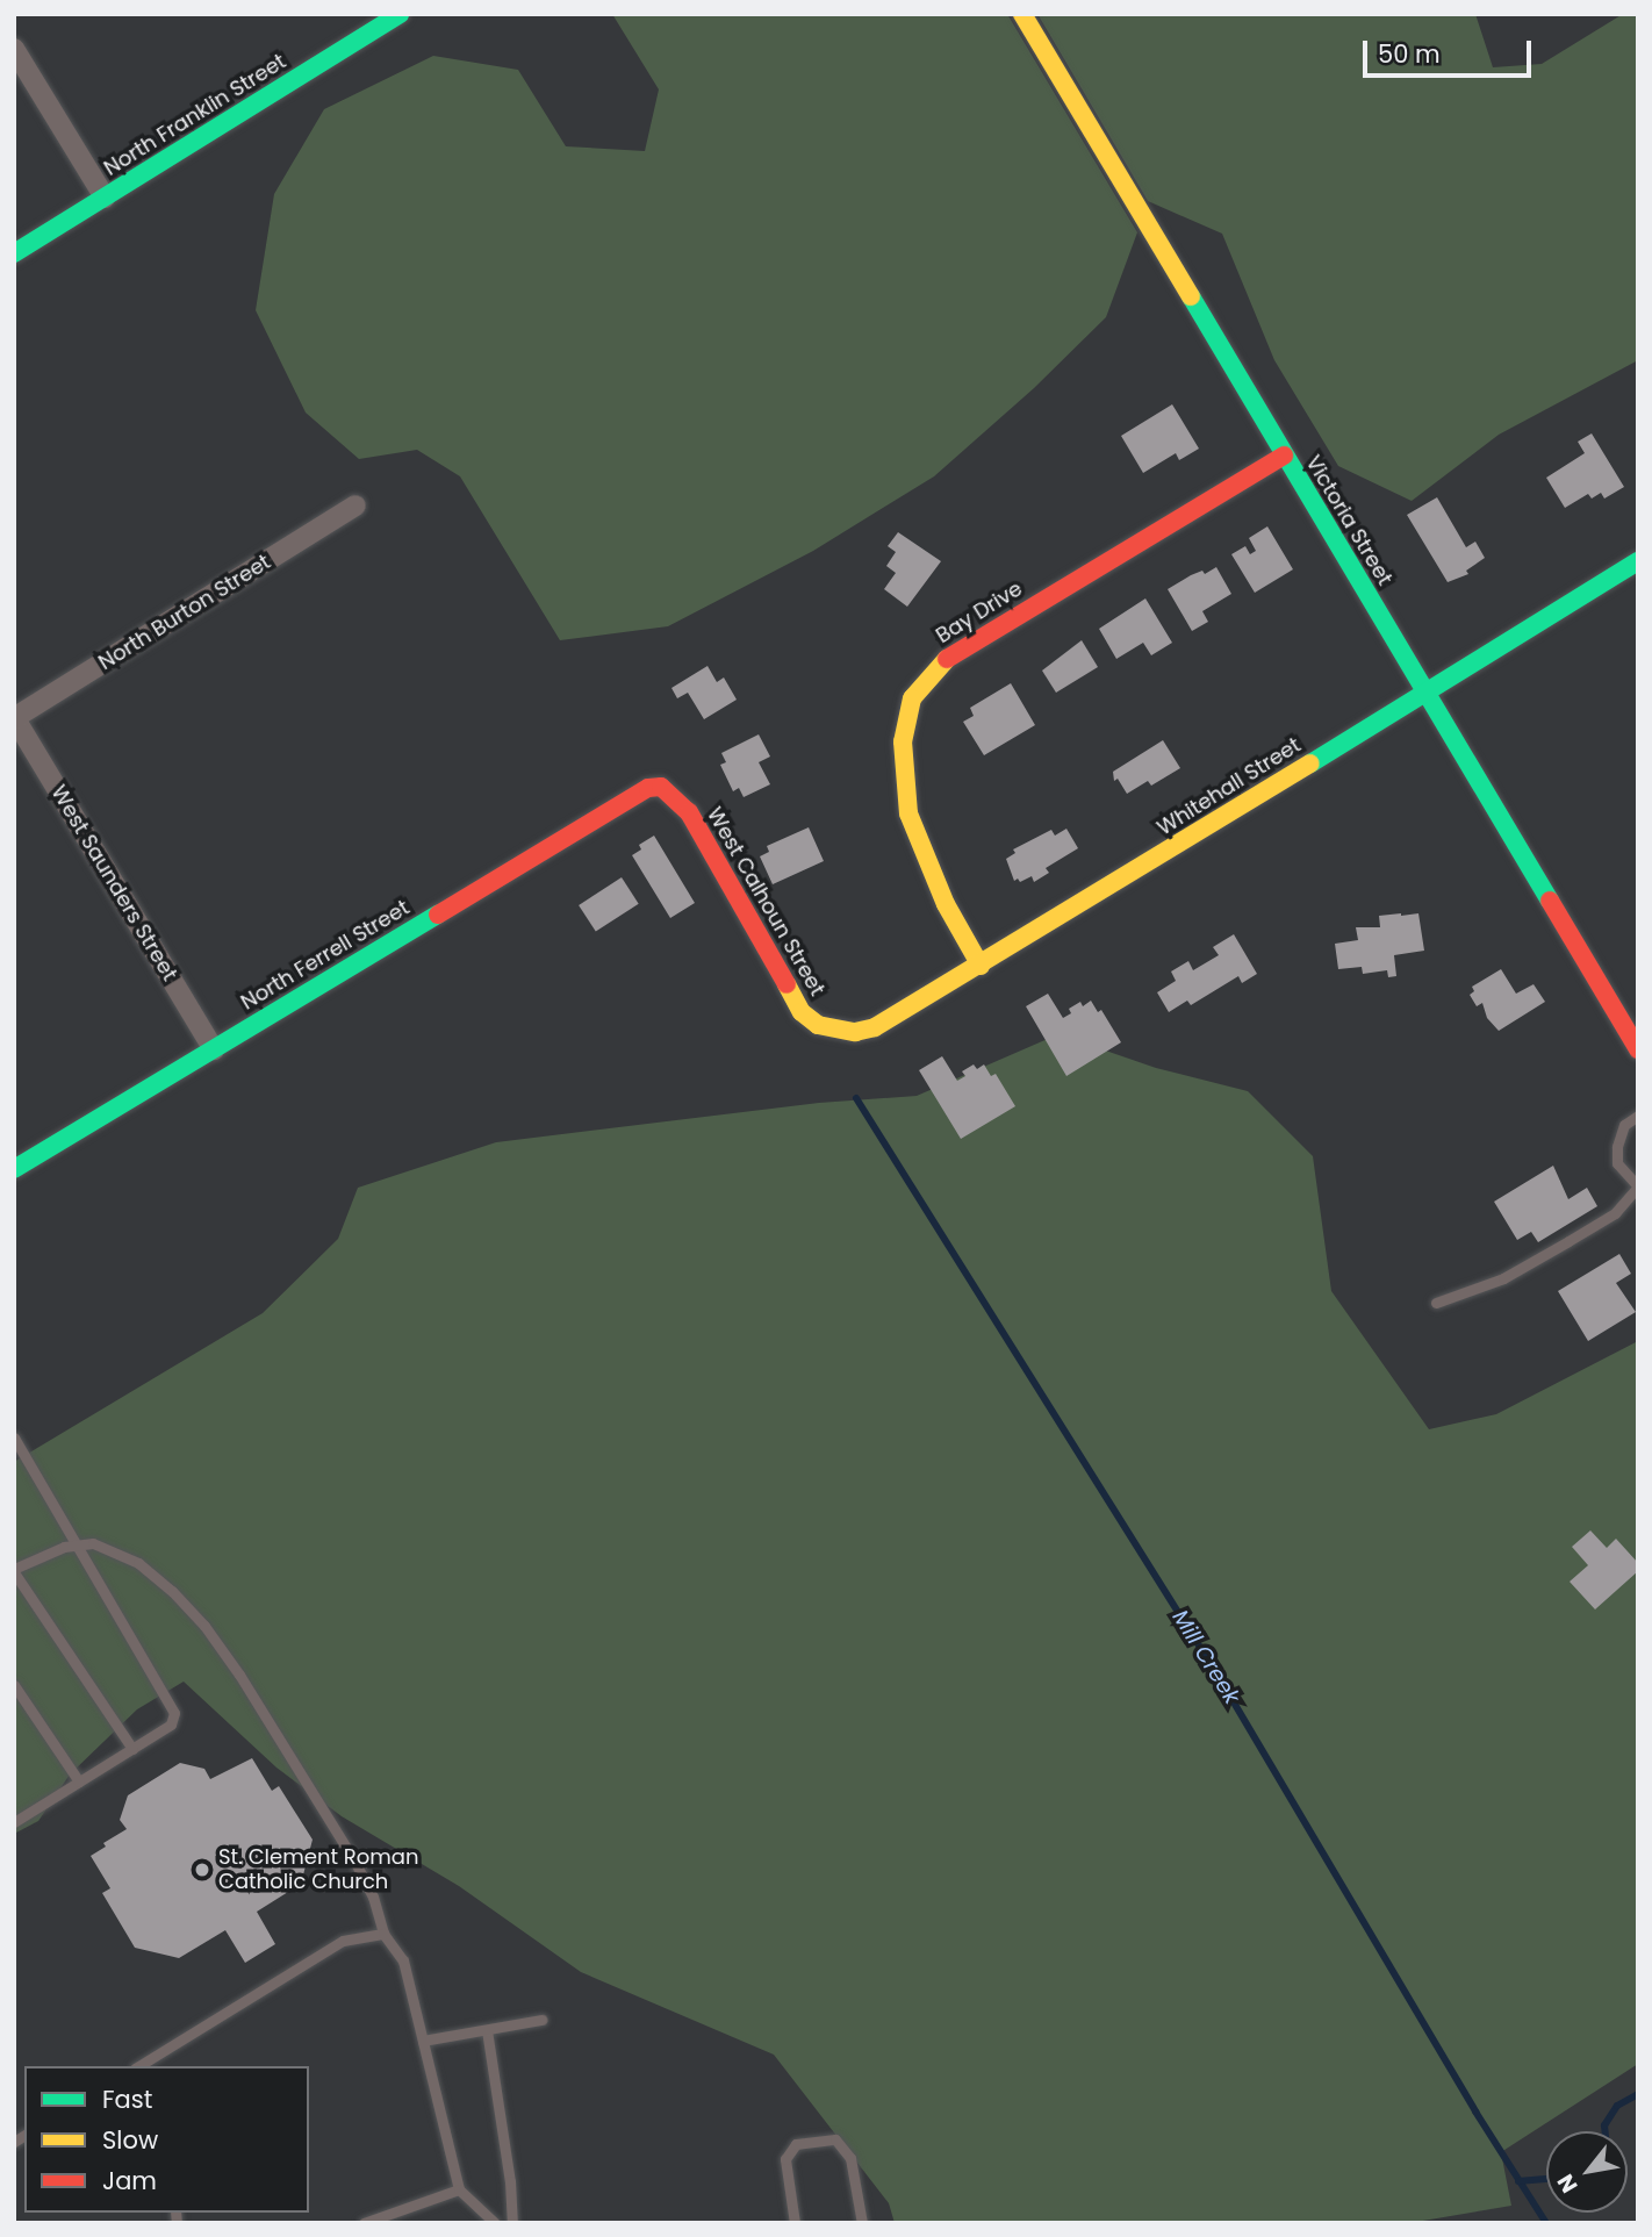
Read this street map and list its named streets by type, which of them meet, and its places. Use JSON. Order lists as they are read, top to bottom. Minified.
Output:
{"streets":{"street":["North Franklin Street","Victoria Street","North Burton Street","Bay Drive","Whitehall Street","West Saunders Street","West Calhoun Street","North Ferrell Street"]},"crossings":[["Victoria Street","Bay Drive"],["Victoria Street","Whitehall Street"],["North Burton Street","West Saunders Street"],["Bay Drive","Whitehall Street"],["Whitehall Street","West Calhoun Street"],["West Saunders Street","North Ferrell Street"],["West Calhoun Street","North Ferrell Street"]],"water":["Mill Creek"],"places":["St. Clement Roman Catholic Church"],"legend":["Fast","Slow","Jam"],"scale_bar":"50 m","north":"bottom left"}
